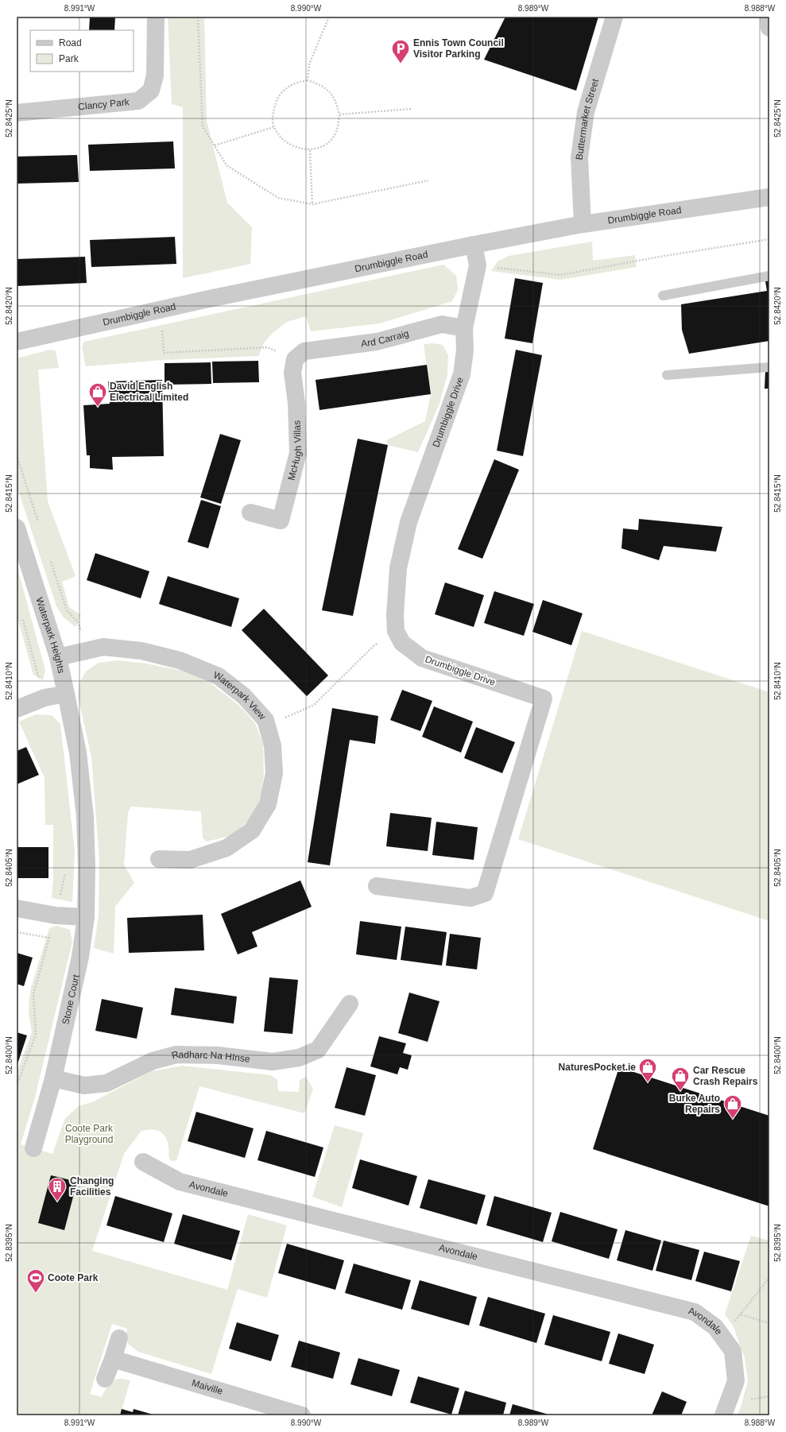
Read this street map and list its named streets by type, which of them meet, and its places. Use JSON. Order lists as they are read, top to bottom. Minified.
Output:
{"streets":{"street":["Clancy Park","Buttermarket Street","Drumbiggle Road","Ard Carraig","Drumbiggle Drive","McHugh Villas","Waterpark Heights","Waterpark View","Stone Court","Radharc Na HInse","Avondale","Maiville"]},"crossings":[["Buttermarket Street","Drumbiggle Road"],["Drumbiggle Road","Drumbiggle Drive"],["Ard Carraig","Drumbiggle Drive"],["Ard Carraig","McHugh Villas"],["Waterpark Heights","Waterpark View"],["Stone Court","Radharc Na HInse"]],"parks":["Coote Park Playground"],"places":{"parking":["Ennis Town Council Visitor Parking"],"shop":["David English Electrical Limited","NaturesPocket.ie","Car Rescue Crash Repairs","Burke Auto Repairs"],"building":["Changing Facilities"],"sports":["Coote Park"]},"legend":["Road","Park"],"coordinates":["8.991°W","8.990°W","8.989°W","8.988°W","52.8425°N","52.8420°N","52.8415°N","52.8410°N","52.8405°N","52.8400°N","52.8395°N"]}
